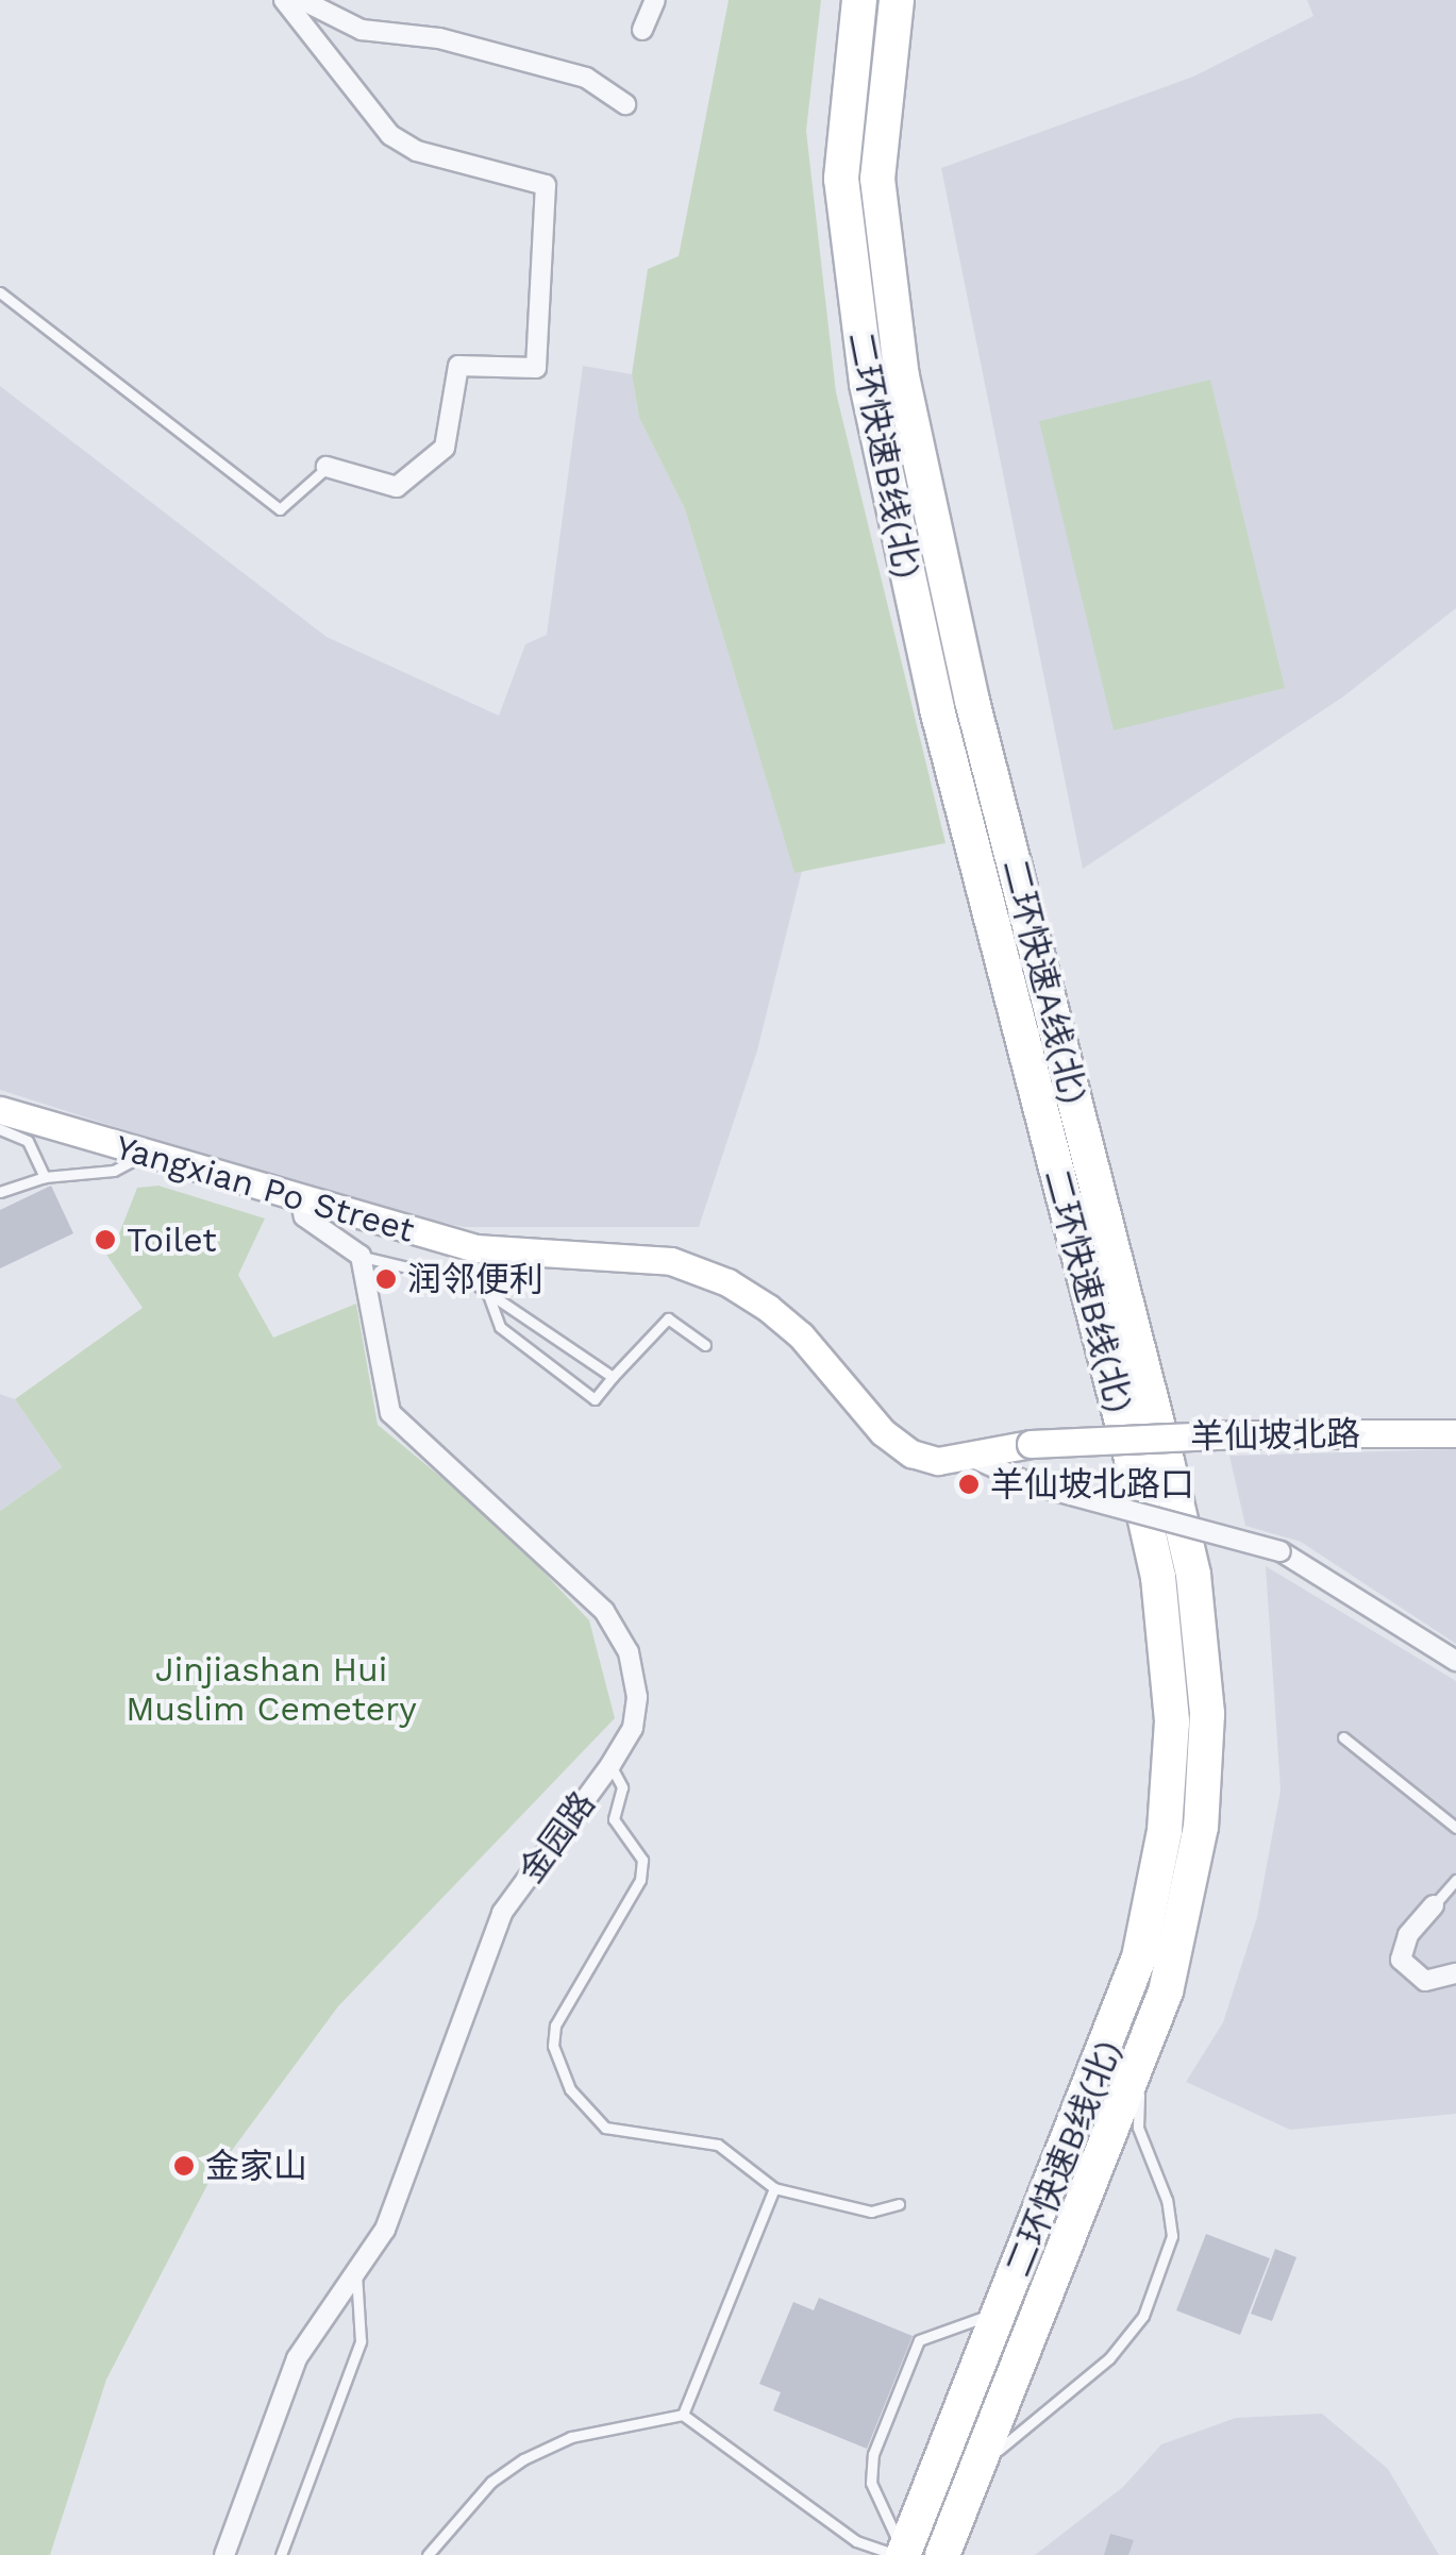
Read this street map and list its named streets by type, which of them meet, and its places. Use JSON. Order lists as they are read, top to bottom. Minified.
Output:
{"streets":{"highway":["二环快速B线(北)","二环快速A线(北)"],"street":["Yangxian Po Street","羊仙坡北路","金园路"]},"crossings":[["Yangxian Po Street","羊仙坡北路"]],"parks":["Jinjiashan Hui Muslim Cemetery"],"places":["Toilet","润邻便利","羊仙坡北路口","金家山"]}
